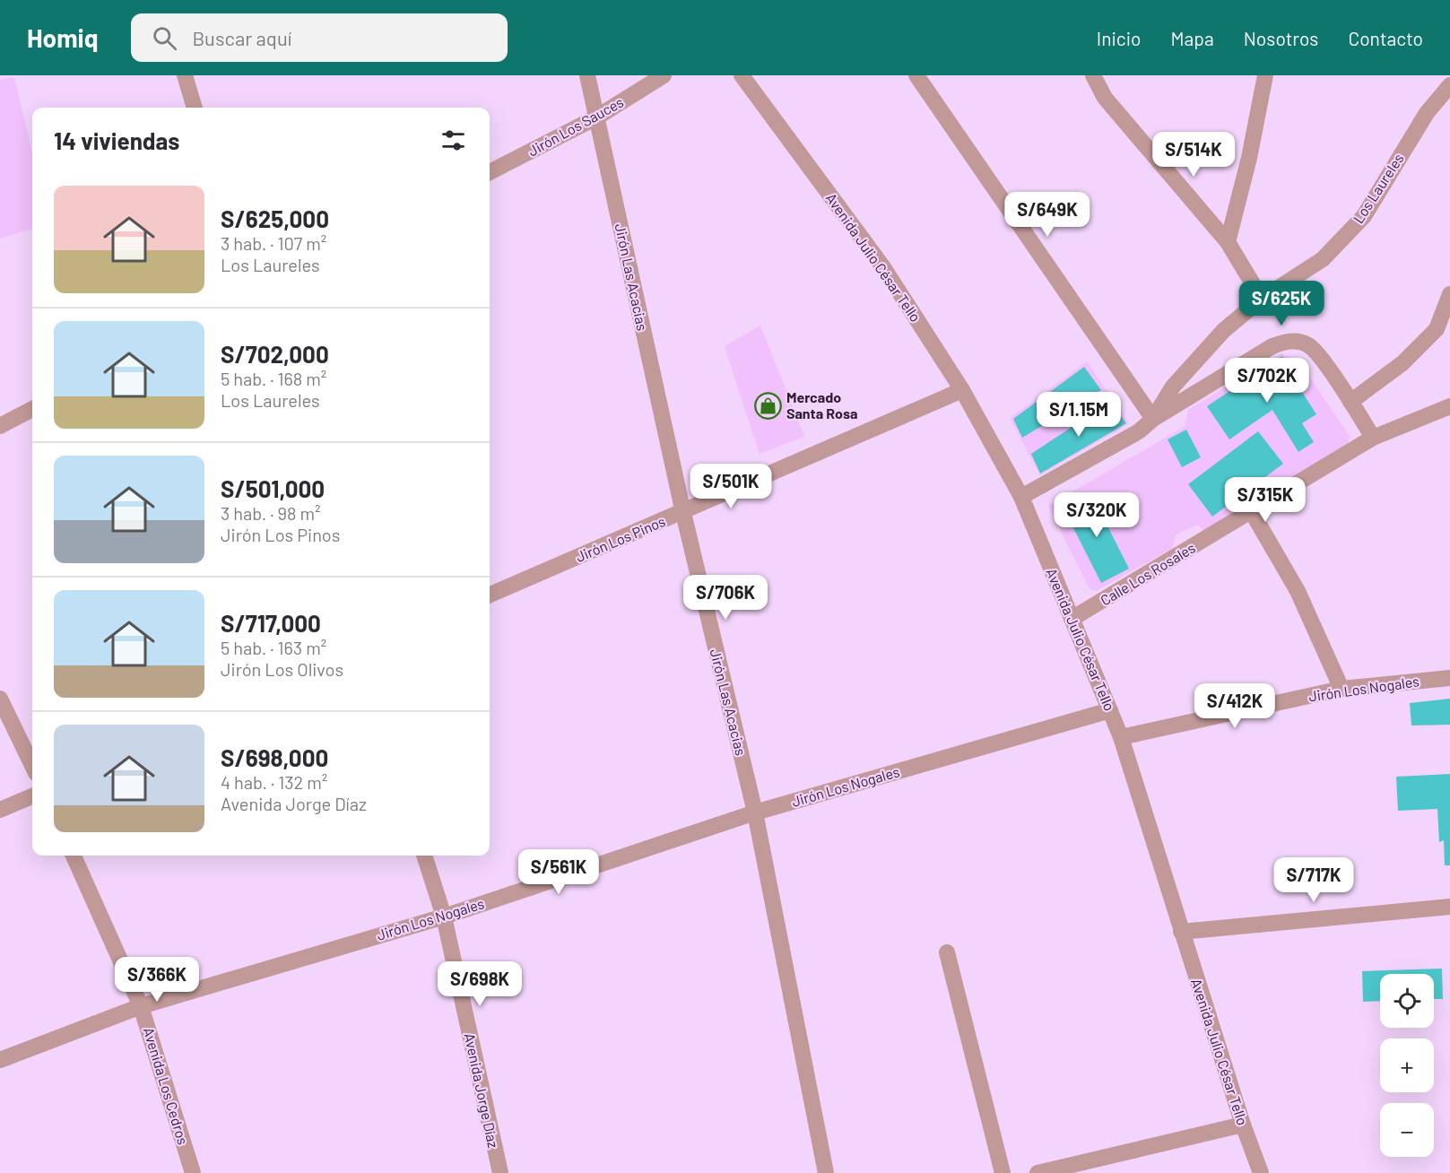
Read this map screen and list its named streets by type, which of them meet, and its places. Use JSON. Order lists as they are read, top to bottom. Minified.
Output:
{"streets":{"street":["Jirón Los Sauces","Los Laureles","Avenida Julio César Tello","Jirón Las Acacias","Jirón Los Pinos","Calle Los Rosales","Jirón Los Nogales","Avenida Los Cedros","Avenida Jorge Díaz"]},"crossings":[["Jirón Los Sauces","Jirón Las Acacias"],["Los Laureles","Avenida Julio César Tello"],["Avenida Julio César Tello","Jirón Los Pinos"],["Avenida Julio César Tello","Calle Los Rosales"],["Avenida Julio César Tello","Jirón Los Nogales"],["Jirón Las Acacias","Jirón Los Pinos"],["Jirón Las Acacias","Jirón Los Nogales"],["Jirón Los Nogales","Avenida Los Cedros"],["Jirón Los Nogales","Avenida Jorge Díaz"]],"places":{"shop":["Mercado Santa Rosa"]},"page":{"header":"Homiq","search":"Buscar aquí","nav":["Inicio","Mapa","Nosotros","Contacto"],"heading":"14 viviendas","price":["S/514K","S/649K","S/625K","S/702K","S/1.15M","S/501K","S/315K","S/320K","S/706K","S/412K","S/561K","S/717K","S/366K","S/698K"],"list":[{"name":"S/625,000","note":"3 hab. · 107 m² · Los Laureles"},{"name":"S/702,000","note":"5 hab. · 168 m² · Los Laureles"},{"name":"S/501,000","note":"3 hab. · 98 m² · Jirón Los Pinos"},{"name":"S/717,000","note":"5 hab. · 163 m² · Jirón Los Olivos"},{"name":"S/698,000","note":"4 hab. · 132 m² · Avenida Jorge Díaz"}],"map_buttons":["+","−"]}}
